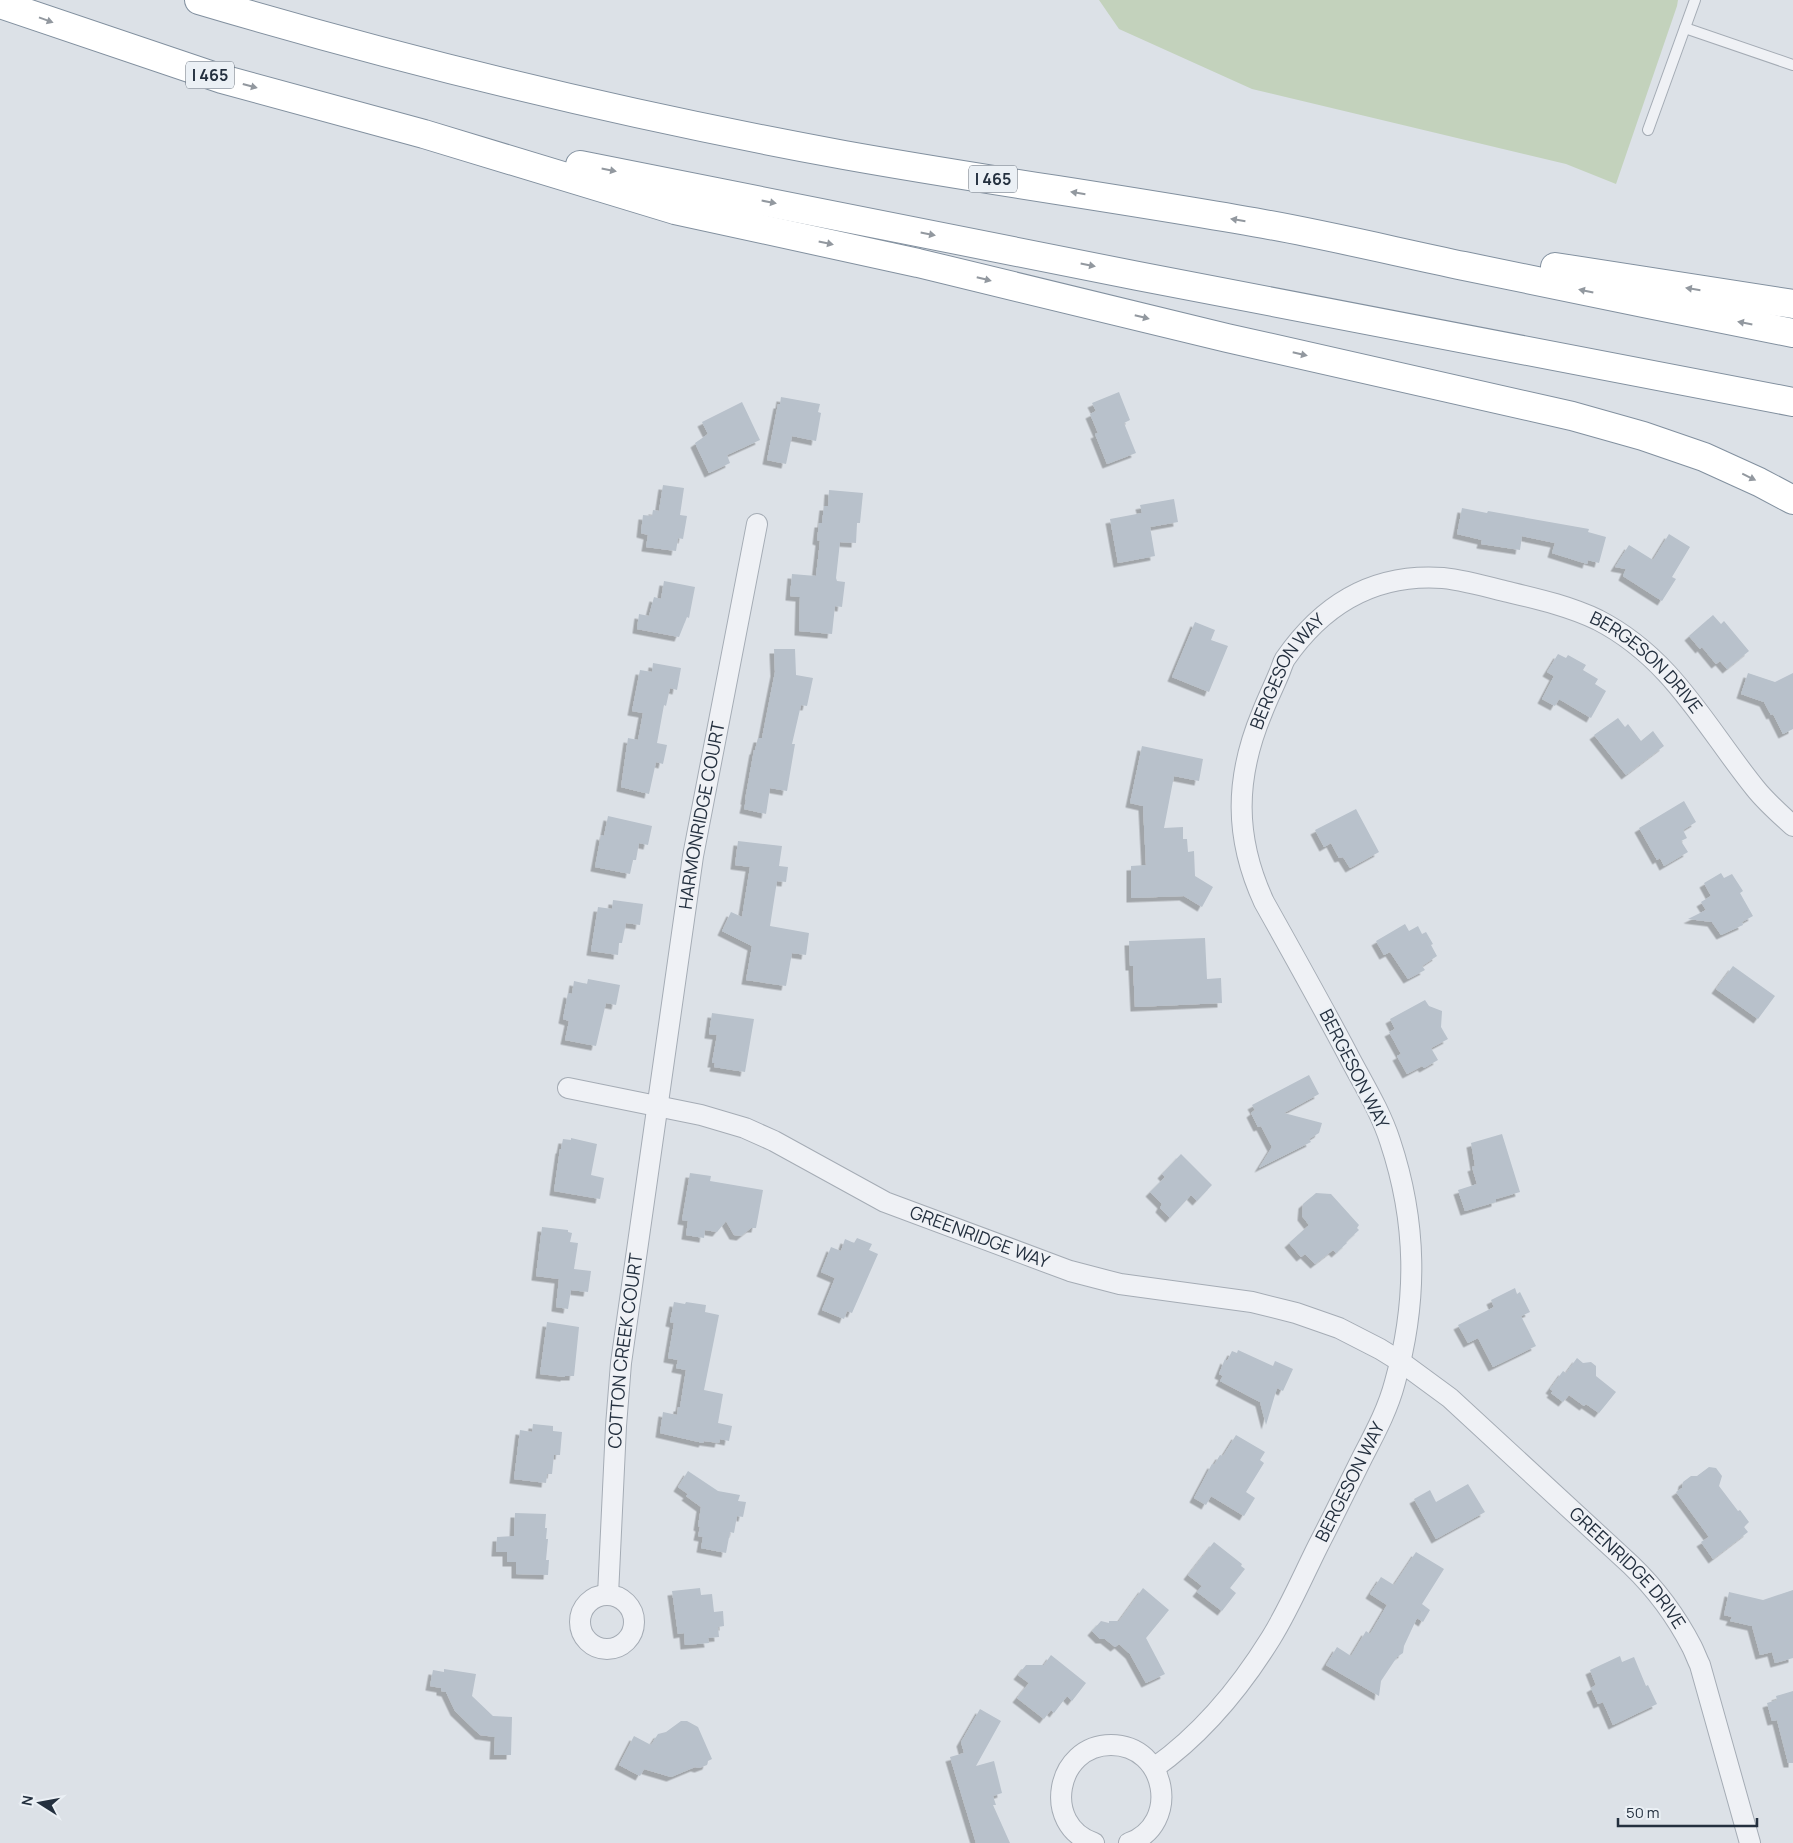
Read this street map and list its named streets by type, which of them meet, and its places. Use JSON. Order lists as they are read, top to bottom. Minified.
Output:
{"streets":{"highway":["I 465"],"street":["BERGESON DRIVE","BERGESON WAY","HARMONRIDGE COURT","GREENRIDGE WAY","COTTON CREEK COURT","GREENRIDGE DRIVE"]},"crossings":[["BERGESON DRIVE","BERGESON WAY"],["BERGESON WAY","GREENRIDGE WAY"],["BERGESON WAY","GREENRIDGE DRIVE"],["HARMONRIDGE COURT","GREENRIDGE WAY"],["HARMONRIDGE COURT","COTTON CREEK COURT"],["GREENRIDGE WAY","COTTON CREEK COURT"],["GREENRIDGE WAY","GREENRIDGE DRIVE"]],"scale_bar":"50 m","north":"left"}
